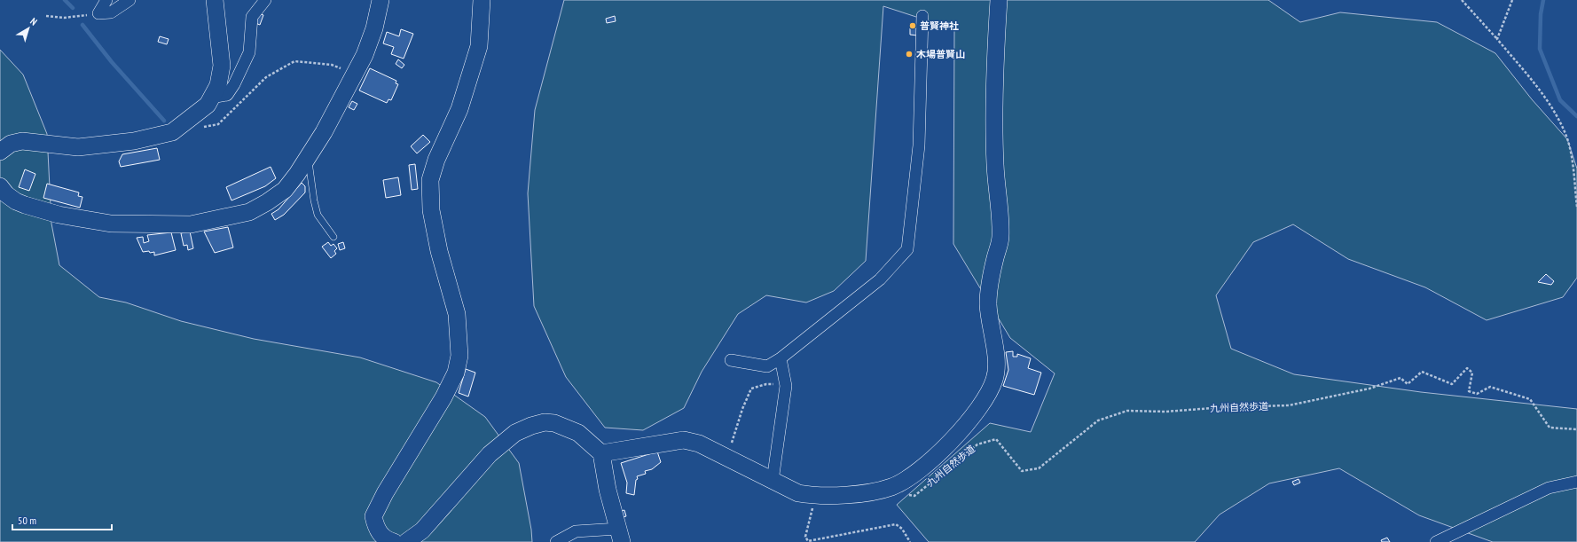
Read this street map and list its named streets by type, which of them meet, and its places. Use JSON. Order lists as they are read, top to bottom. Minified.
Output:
{"streets":{"path":["九州自然歩道"]},"places":["普賢神社","木場普賢山"],"scale_bar":"50 m","north":"top right"}
